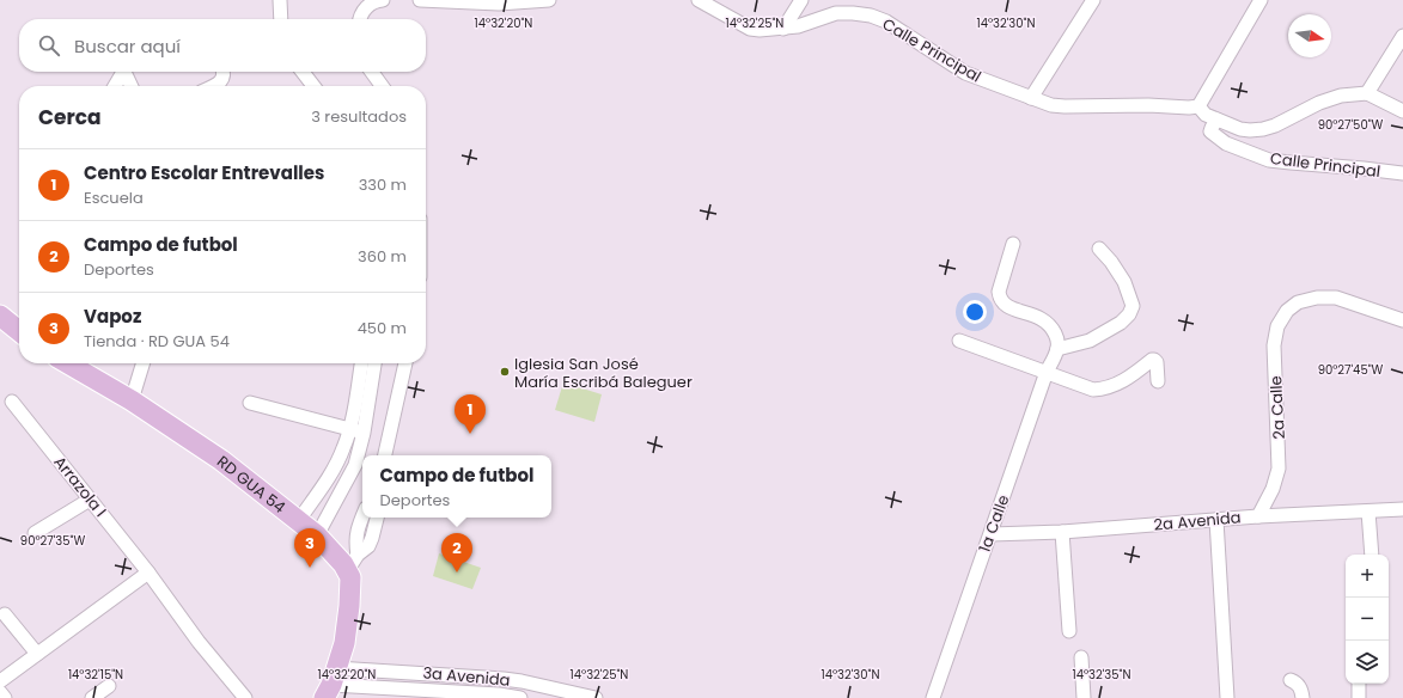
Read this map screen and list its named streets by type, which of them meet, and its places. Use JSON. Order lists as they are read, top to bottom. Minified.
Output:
{"streets":{"main road":["RD GUA 54"],"street":["Calle Principal","2a Calle","Arrazola I","2a Avenida","1a Calle","3a Avenida"]},"crossings":[["2a Calle","2a Avenida"],["2a Avenida","1a Calle"]],"places":["Iglesia San José María Escribá Baleguer"],"north":"right","page":{"search":"Buscar aquí","heading":["Cerca","3 resultados"],"list":[{"mark":"1","name":"Centro Escolar Entrevalles","note":"Escuela","value":"330 m"},{"mark":"2","name":"Campo de futbol","note":"Deportes","value":"360 m"},{"mark":"3","name":"Vapoz","note":"Tienda · RD GUA 54","value":"450 m"}],"pins":["1","3","2"],"popup":["Campo de futbol","Deportes"],"map_buttons":["+","−"]},"coordinates":["14°32'20\"N","14°32'25\"N","14°32'30\"N","90°27'50\"W","90°27'45\"W","90°27'35\"W","14°32'15\"N","14°32'35\"N"]}
